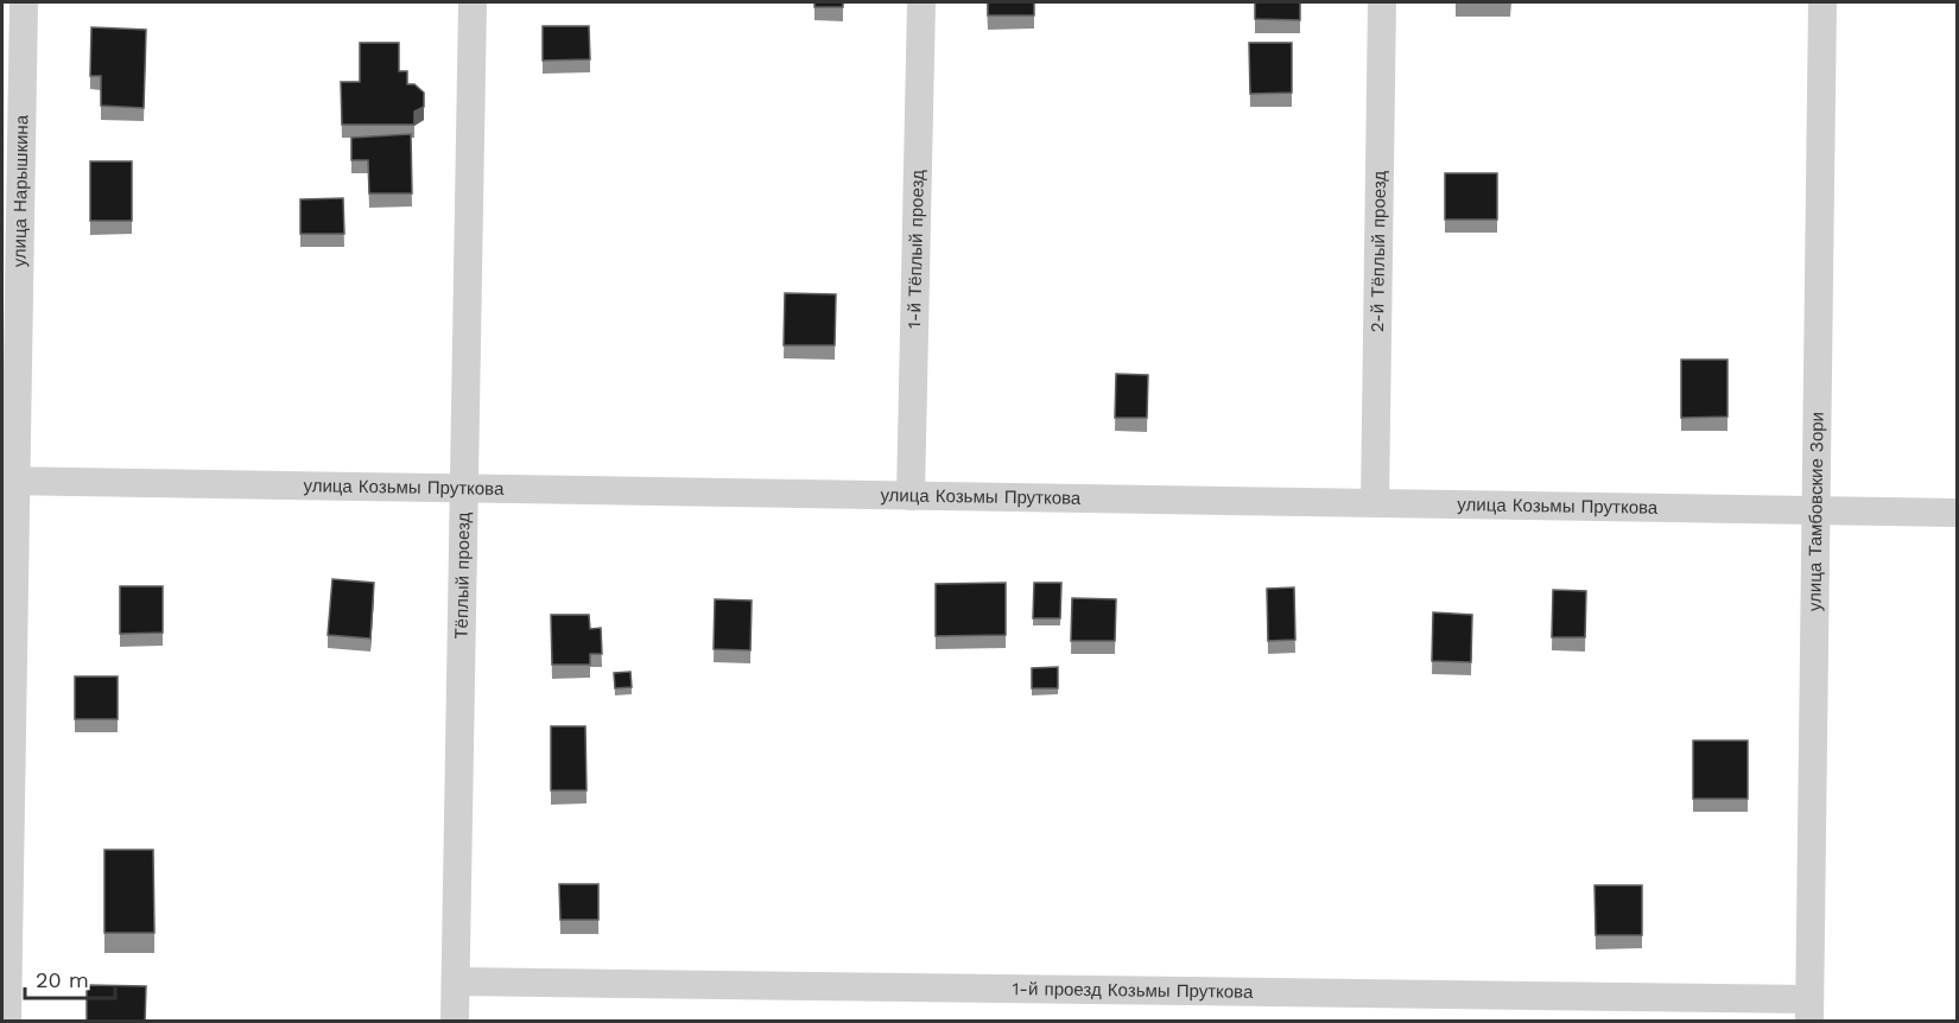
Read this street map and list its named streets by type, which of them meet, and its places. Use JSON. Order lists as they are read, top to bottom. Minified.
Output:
{"streets":{"street":["улица Нарышкина","1-й Тёплый проезд","2-й Тёплый проезд","улица Козьмы Пруткова","улица Тамбовские Зори","Тёплый проезд","1-й проезд Козьмы Пруткова"]},"crossings":[["улица Нарышкина","улица Козьмы Пруткова"],["1-й Тёплый проезд","улица Козьмы Пруткова"],["2-й Тёплый проезд","улица Козьмы Пруткова"],["улица Козьмы Пруткова","улица Тамбовские Зори"],["улица Козьмы Пруткова","Тёплый проезд"],["улица Тамбовские Зори","1-й проезд Козьмы Пруткова"],["Тёплый проезд","1-й проезд Козьмы Пруткова"]],"scale_bar":"20 m"}
